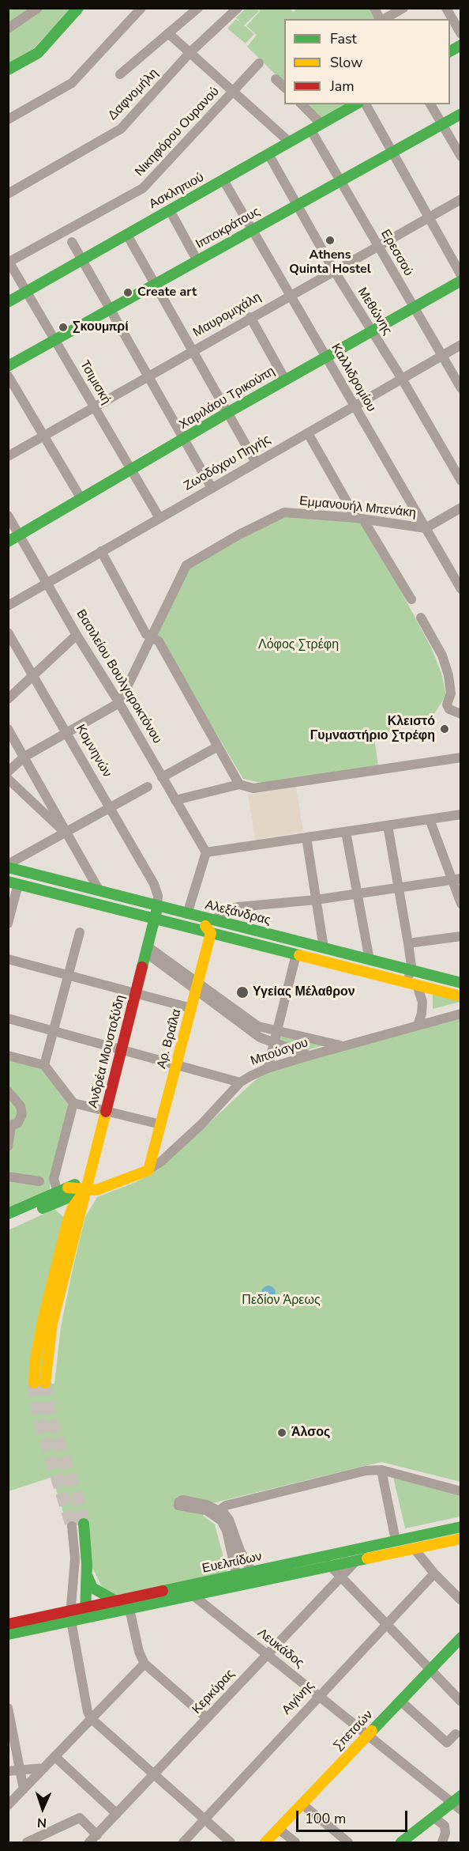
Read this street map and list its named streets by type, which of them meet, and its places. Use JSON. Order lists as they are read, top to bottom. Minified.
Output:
{"streets":{"street":["Δαφνομήλη","Νικηφόρου Ουρανού","Ασκληπιού","Ιπποκράτους","Ερεσσού","Μεθώνης","Μαυρομιχάλη","Καλλιδρομίου","Τσιμισκή","Χαριλάου Τρικούπη","Ζωοδόχου Πηγής","Εμμανουήλ Μπενάκη","Βασιλείου Βουλγαροκτόνου","Κομνηνών","Αλεξάνδρας","Αρ. Βραΐλα","Ανδρέα Μουστοξύδη","Μπούσγου","Ευελπίδων","Λευκάδος","Κερκύρας","Αιγίνης","Σπετσών"]},"crossings":[["Νικηφόρου Ουρανού","Τσιμισκή"],["Ασκληπιού","Ερεσσού"],["Ασκληπιού","Μεθώνης"],["Ασκληπιού","Καλλιδρομίου"],["Ασκληπιού","Τσιμισκή"],["Ιπποκράτους","Ερεσσού"],["Ιπποκράτους","Μεθώνης"],["Ιπποκράτους","Καλλιδρομίου"],["Ιπποκράτους","Τσιμισκή"],["Ερεσσού","Μαυρομιχάλη"],["Ερεσσού","Χαριλάου Τρικούπη"],["Ερεσσού","Ζωοδόχου Πηγής"],["Μεθώνης","Μαυρομιχάλη"],["Μεθώνης","Χαριλάου Τρικούπη"],["Μεθώνης","Ζωοδόχου Πηγής"],["Μαυρομιχάλη","Καλλιδρομίου"],["Μαυρομιχάλη","Τσιμισκή"],["Καλλιδρομίου","Χαριλάου Τρικούπη"],["Καλλιδρομίου","Ζωοδόχου Πηγής"],["Καλλιδρομίου","Εμμανουήλ Μπενάκη"],["Τσιμισκή","Χαριλάου Τρικούπη"],["Τσιμισκή","Ζωοδόχου Πηγής"],["Χαριλάου Τρικούπη","Βασιλείου Βουλγαροκτόνου"],["Ζωοδόχου Πηγής","Βασιλείου Βουλγαροκτόνου"],["Εμμανουήλ Μπενάκη","Βασιλείου Βουλγαροκτόνου"],["Κομνηνών","Αλεξάνδρας"],["Κομνηνών","Ανδρέα Μουστοξύδη"],["Αλεξάνδρας","Αρ. Βραΐλα"],["Αλεξάνδρας","Ανδρέα Μουστοξύδη"],["Αρ. Βραΐλα","Μπούσγου"],["Ανδρέα Μουστοξύδη","Μπούσγου"],["Ευελπίδων","Λευκάδος"],["Ευελπίδων","Κερκύρας"],["Λευκάδος","Κερκύρας"],["Λευκάδος","Αιγίνης"],["Λευκάδος","Σπετσών"]],"parks":["Λόφος Στρέφη","Πεδίον Άρεως"],"places":["Athens Quinta Hostel","Create art","Σκουμπρί","Κλειστό Γυμναστήριο Στρέφη","Υγείας Μέλαθρον","Άλσος"],"legend":["Fast","Slow","Jam"],"scale_bar":"100 m","north":"bottom"}
